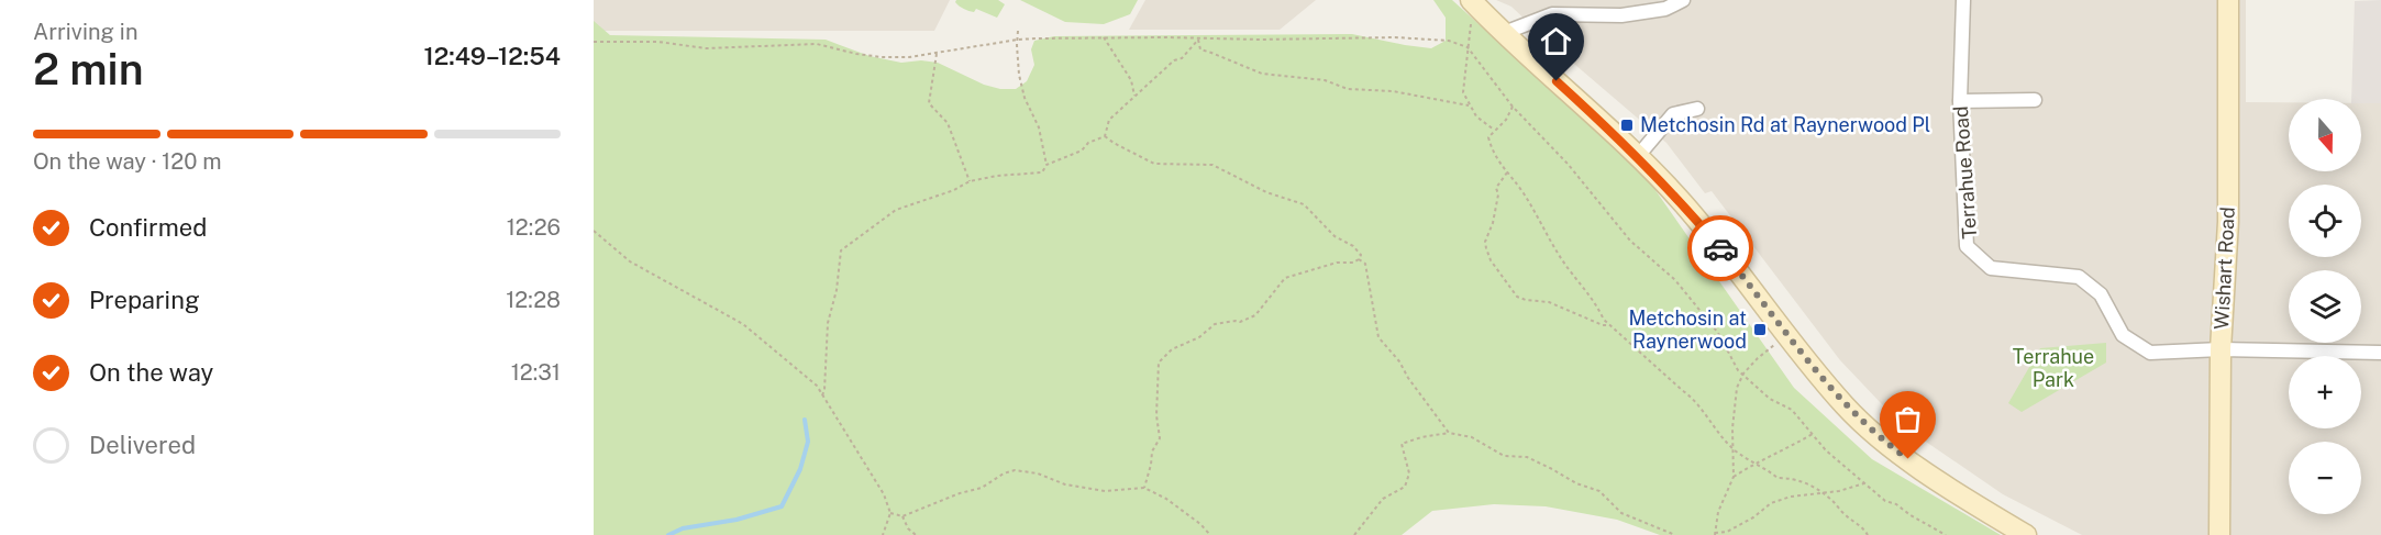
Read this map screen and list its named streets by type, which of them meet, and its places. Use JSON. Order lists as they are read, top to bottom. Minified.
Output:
{"streets":{"main road":["Wishart Road"],"street":["Terrahue Road"]},"crossings":[["Terrahue Road","Wishart Road"]],"parks":["Terrahue Park"],"places":{"transit":["Metchosin Rd at Raynerwood Pl","Metchosin at Raynerwood"]},"north":"bottom","page":{"heading":["2 min","Arriving in","12:49–12:54"],"map_buttons":["+","−"],"bar":"On the way · 120 m","list":[["Confirmed","12:26"],["Preparing","12:28"],["On the way","12:31"],"Delivered"]}}
